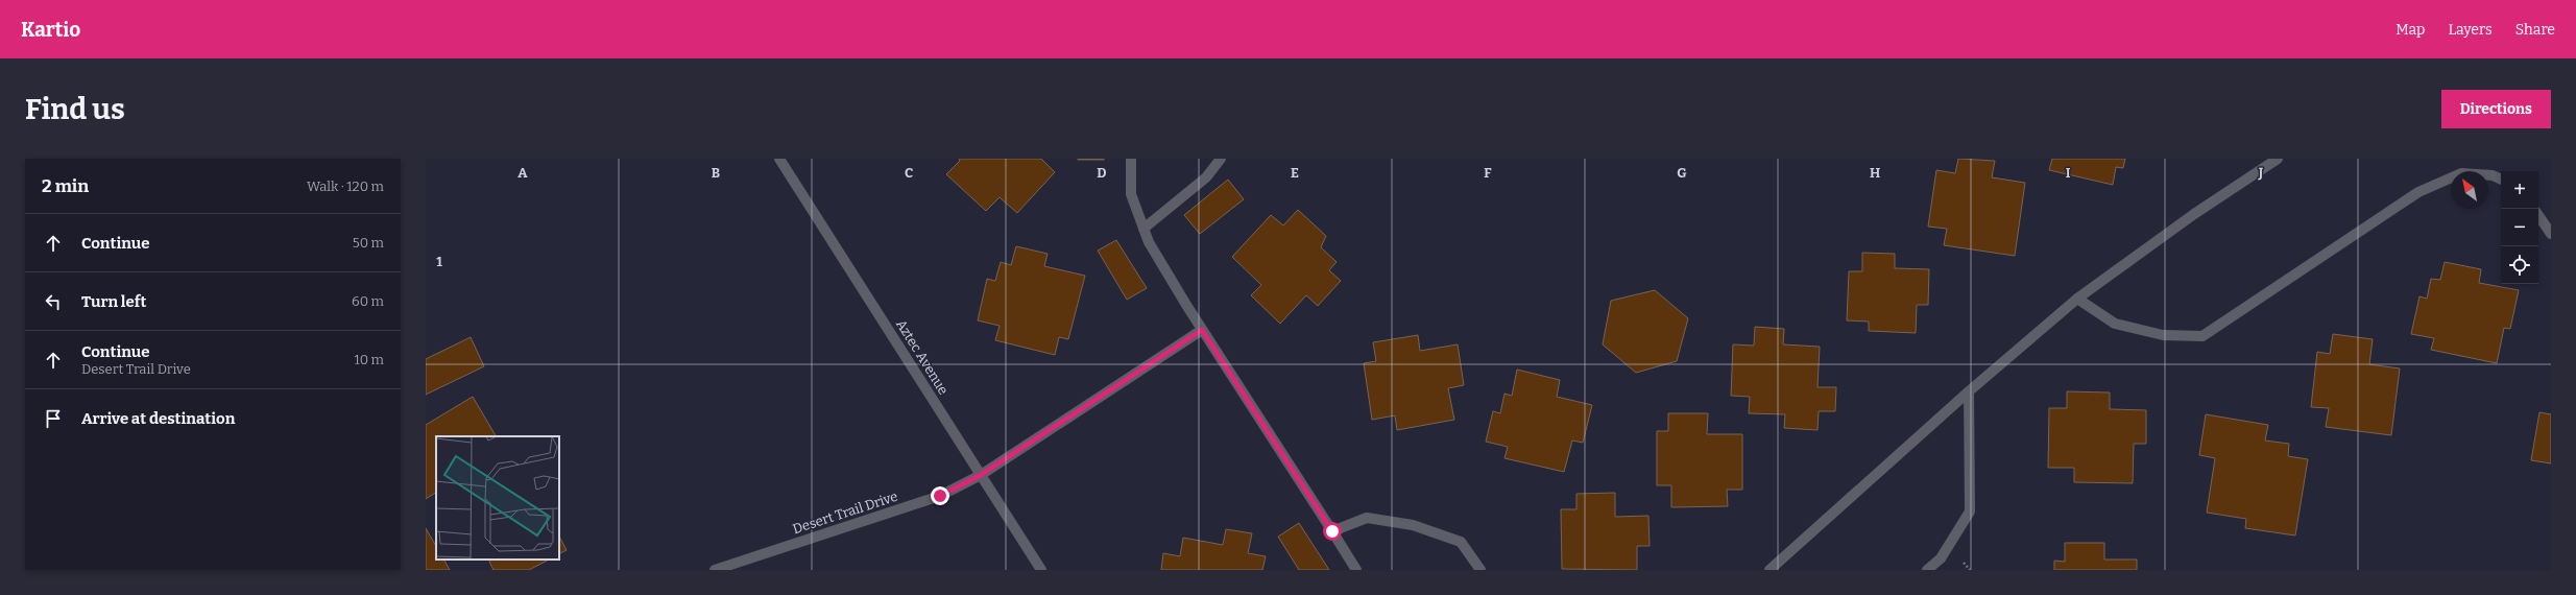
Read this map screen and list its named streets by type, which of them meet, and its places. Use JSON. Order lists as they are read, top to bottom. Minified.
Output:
{"streets":{"street":["Aztec Avenue","Desert Trail Drive"]},"crossings":[["Aztec Avenue","Desert Trail Drive"]],"north":"top left","page":{"header":"Kartio","nav":["Map","Layers","Share"],"buttons":"Directions","title":"Find us","heading":["2 min","Walk · 120 m"],"map_buttons":["+","−"],"list":[["Continue","50 m"],["Turn left","60 m"],["Continue","Desert Trail Drive","10 m"],"Arrive at destination"]},"grid":{"columns":["A","B","C","D","E","F","G","H","I","J"],"rows":["1"]}}
